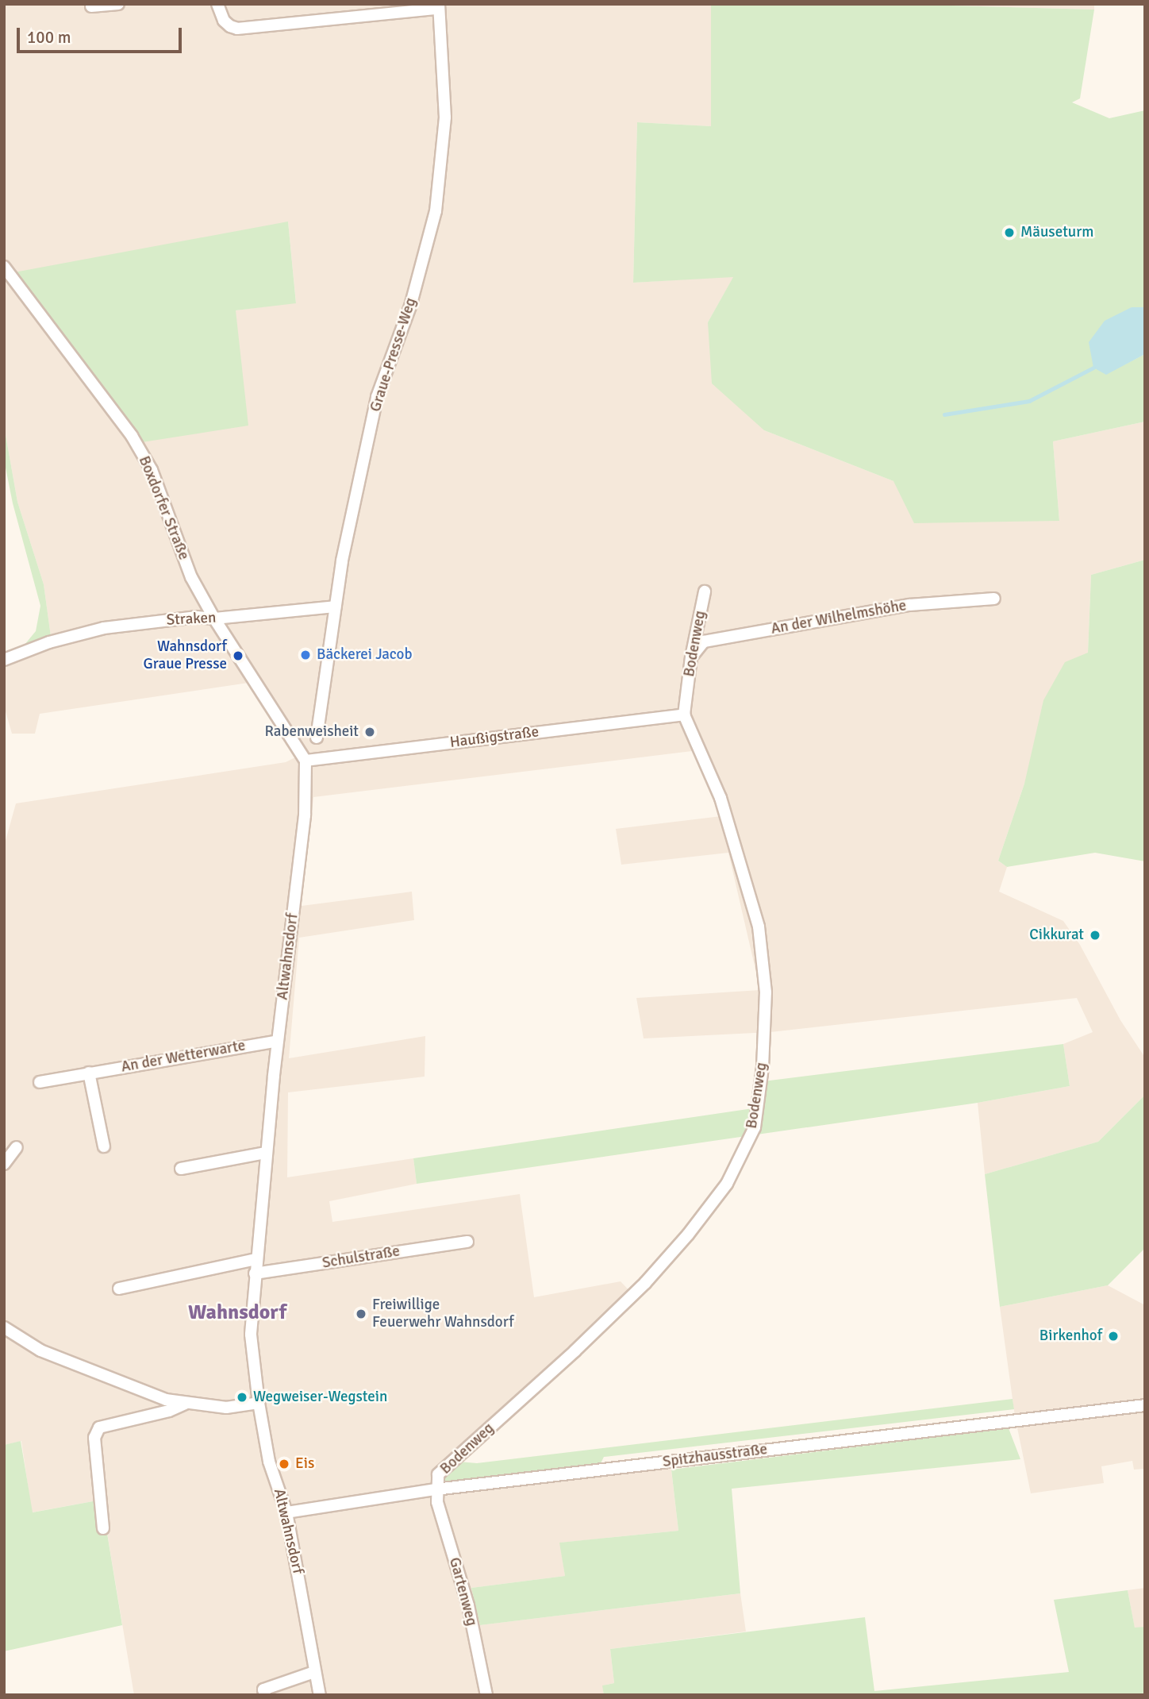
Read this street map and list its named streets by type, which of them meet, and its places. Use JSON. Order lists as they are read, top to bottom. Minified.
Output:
{"streets":{"street":["Graue-Presse-Weg","Boxdorfer Straße","An der Wilhelmshöhe","Straken","Bodenweg","Haußigstraße","Altwahnsdorf","An der Wetterwarte","Schulstraße","Spitzhausstraße","Gartenweg"]},"crossings":[["Graue-Presse-Weg","Straken"],["Boxdorfer Straße","Straken"],["Boxdorfer Straße","Haußigstraße"],["Boxdorfer Straße","Altwahnsdorf"],["An der Wilhelmshöhe","Bodenweg"],["Bodenweg","Haußigstraße"],["Bodenweg","Spitzhausstraße"],["Bodenweg","Gartenweg"],["Haußigstraße","Altwahnsdorf"],["Altwahnsdorf","An der Wetterwarte"],["Altwahnsdorf","Schulstraße"],["Altwahnsdorf","Spitzhausstraße"],["Spitzhausstraße","Gartenweg"]],"districts":["Wahnsdorf"],"places":["Mäuseturm","Bäckerei Jacob","Wahnsdorf Graue Presse","Rabenweisheit","Cikkurat","Freiwillige Feuerwehr Wahnsdorf","Birkenhof","Wegweiser-Wegstein","Eis"],"scale_bar":"100 m"}
